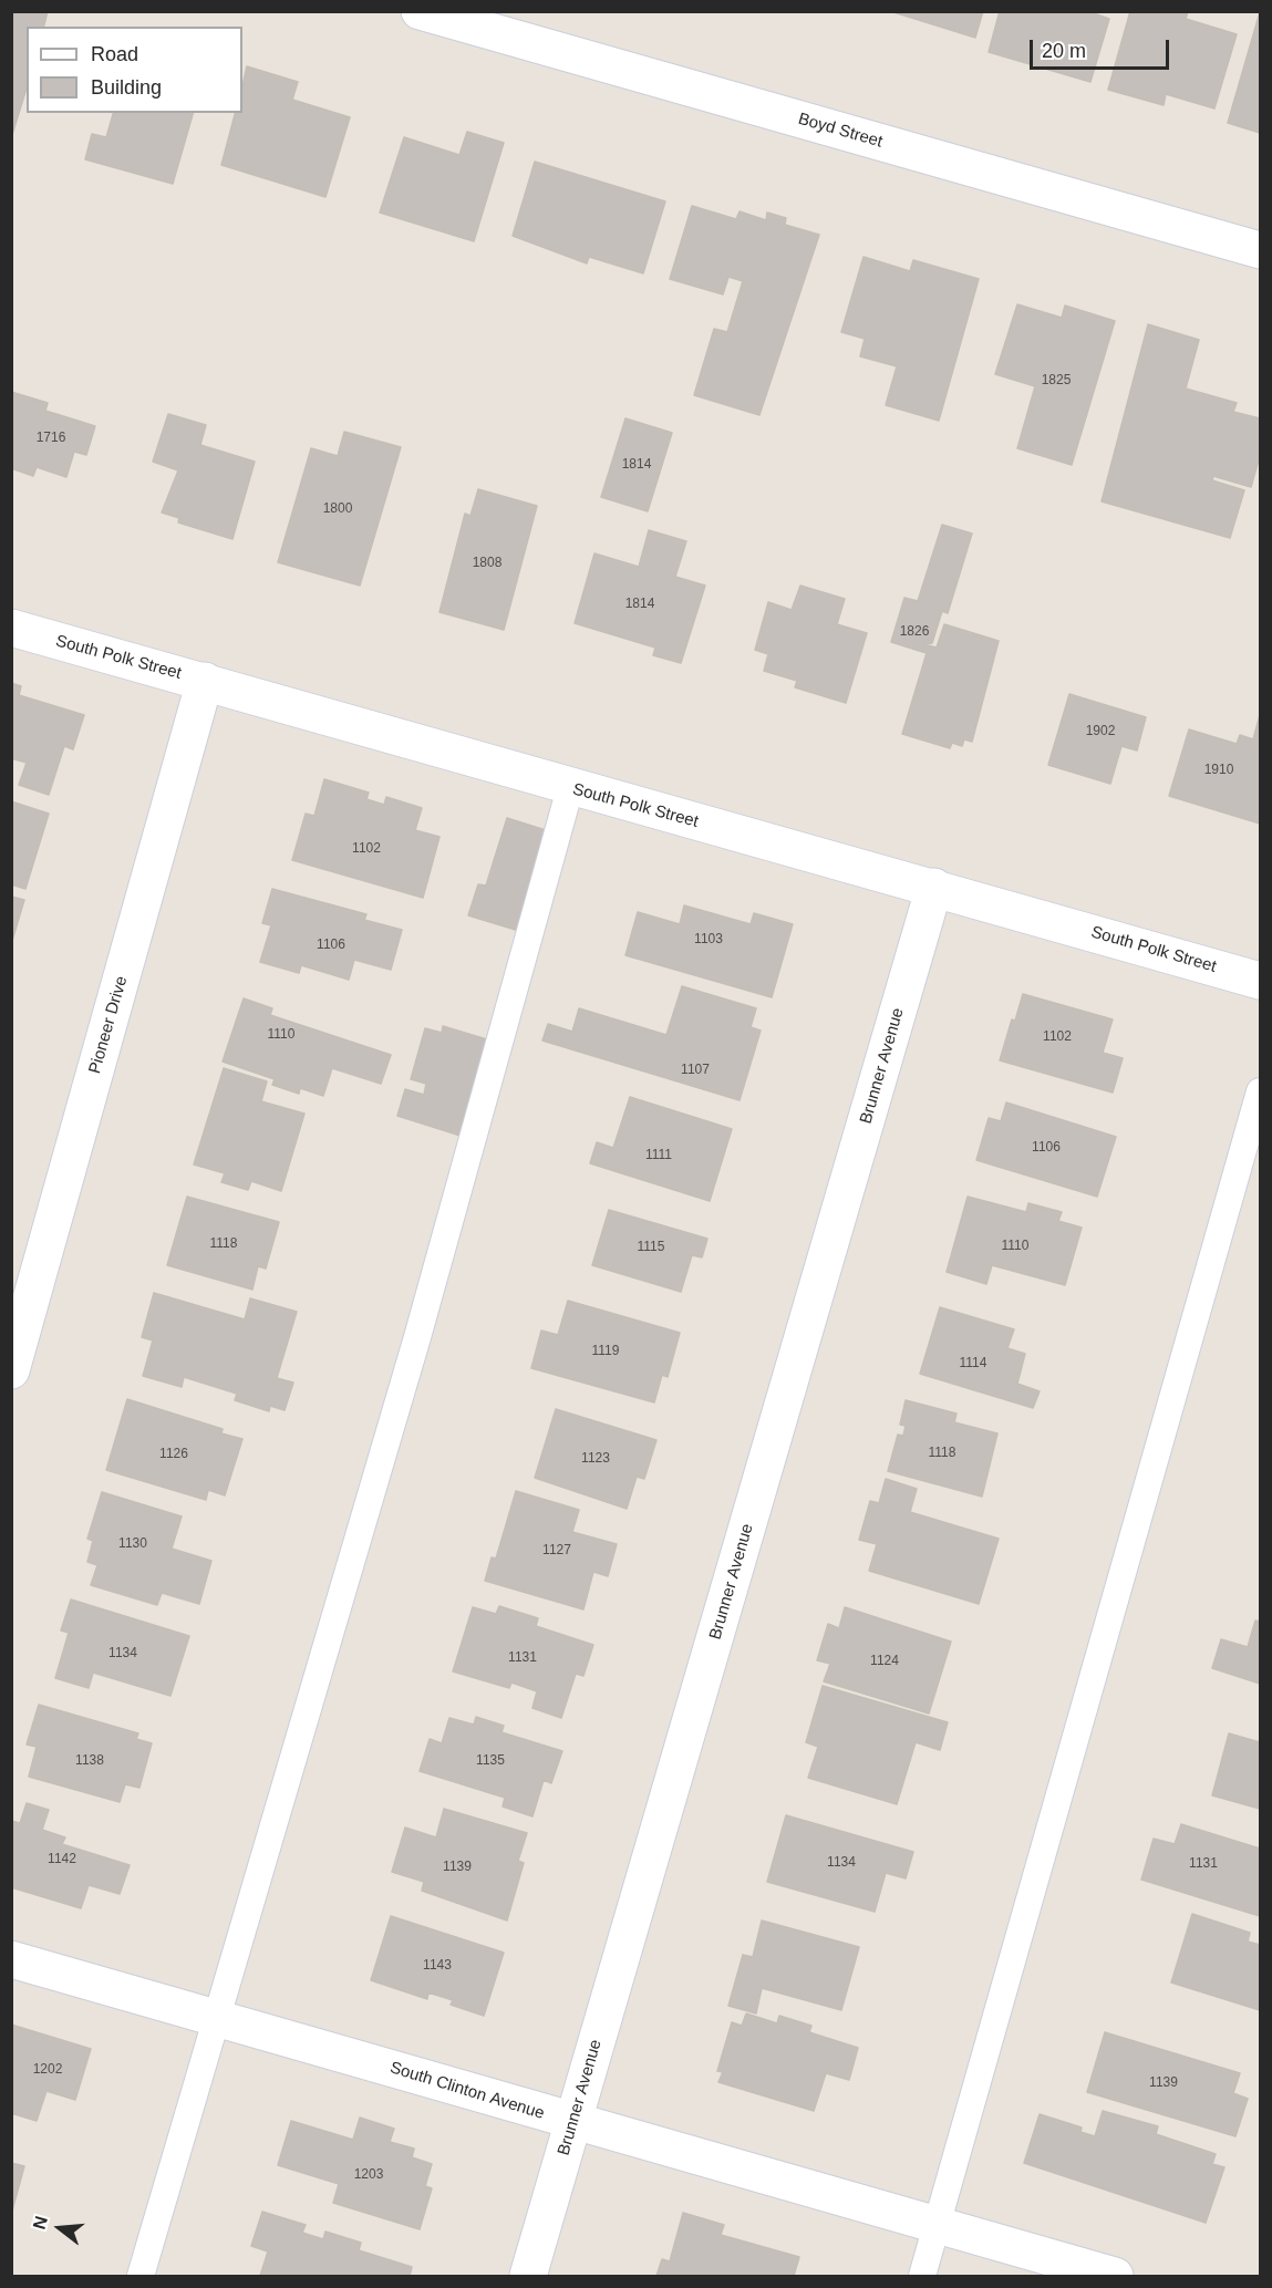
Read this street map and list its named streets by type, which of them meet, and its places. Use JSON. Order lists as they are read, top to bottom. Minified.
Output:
{"streets":{"street":["Boyd Street","South Polk Street","Pioneer Drive","Brunner Avenue","South Clinton Avenue"]},"crossings":[["South Polk Street","Pioneer Drive"],["South Polk Street","Brunner Avenue"],["Brunner Avenue","South Clinton Avenue"]],"house_numbers":["1825","1716","1814","1800","1808","1814","1826","1902","1910","1102","1103","1106","1110","1102","1107","1106","1111","1118","1110","1115","1119","1114","1118","1126","1123","1130","1127","1134","1131","1124","1138","1135","1142","1134","1131","1139","1143","1202","1139","1203"],"legend":["Road","Building"],"scale_bar":"20 m","north":"left"}
